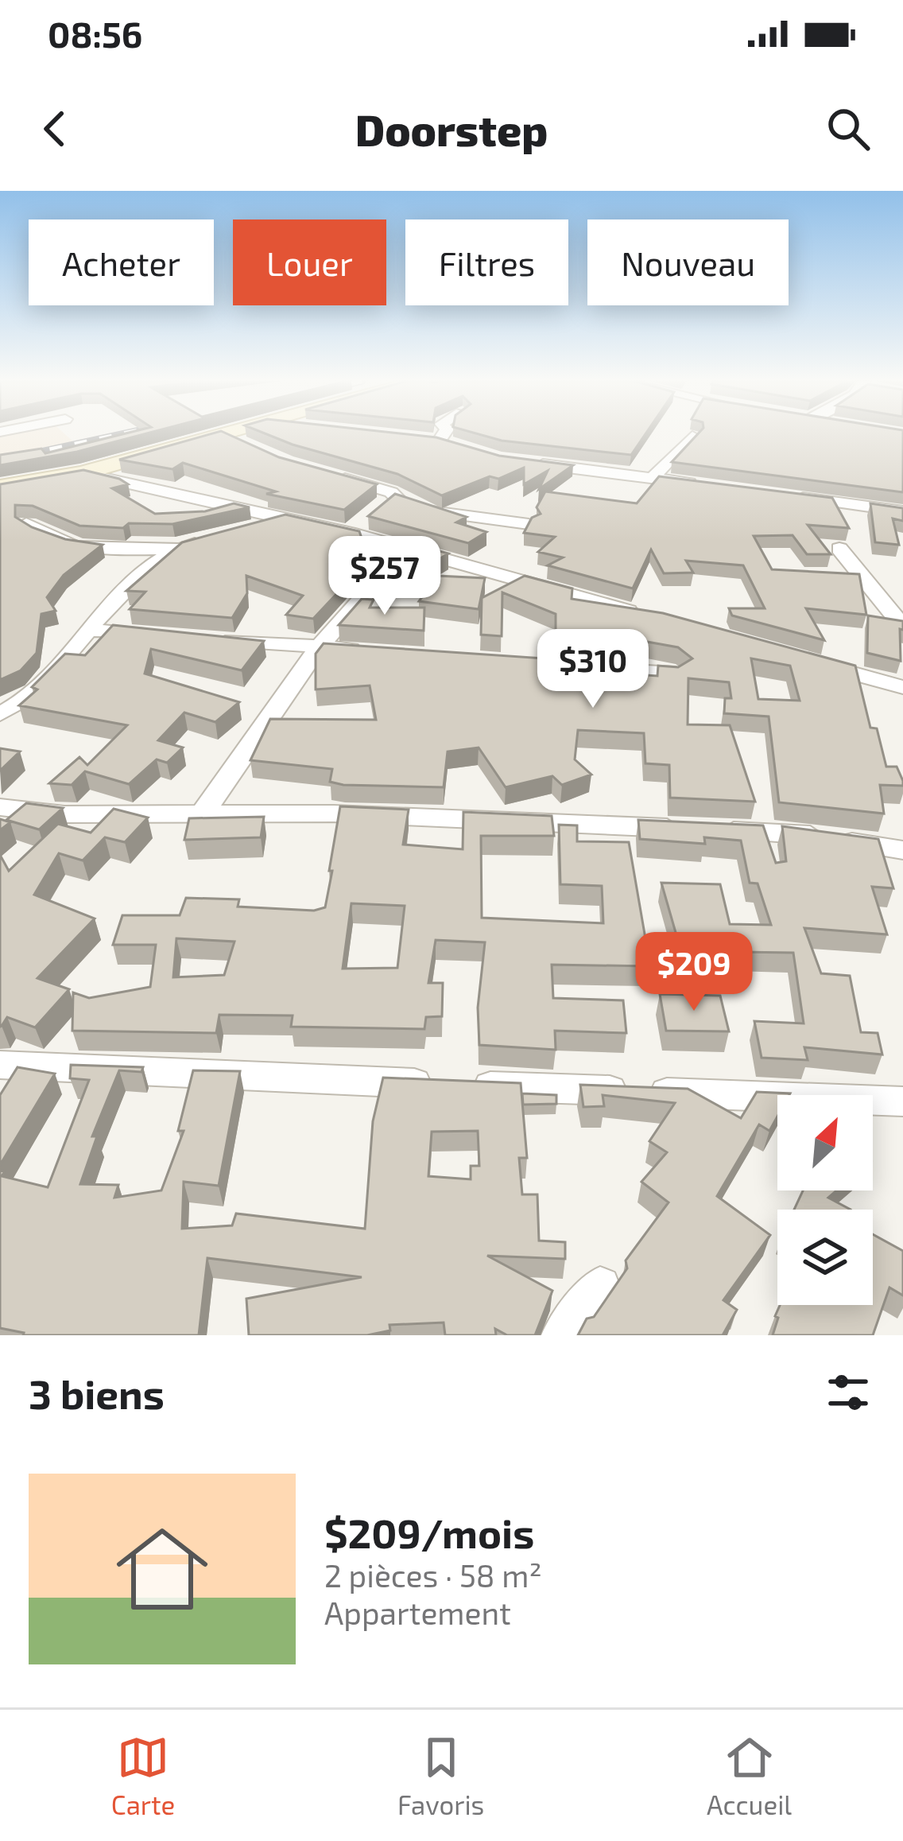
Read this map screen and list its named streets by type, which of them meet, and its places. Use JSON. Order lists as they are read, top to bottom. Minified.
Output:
{"north":"top right","page":{"status":"08:56","header":"Doorstep","chip":["Acheter","Louer","Filtres","Nouveau"],"price":["$257","$310","$209"],"heading":"3 biens","list":[{"name":"$209/mois","note":"2 pièces · 58 m² · Appartement"}],"tabs":["Carte","Favoris","Accueil"]}}
